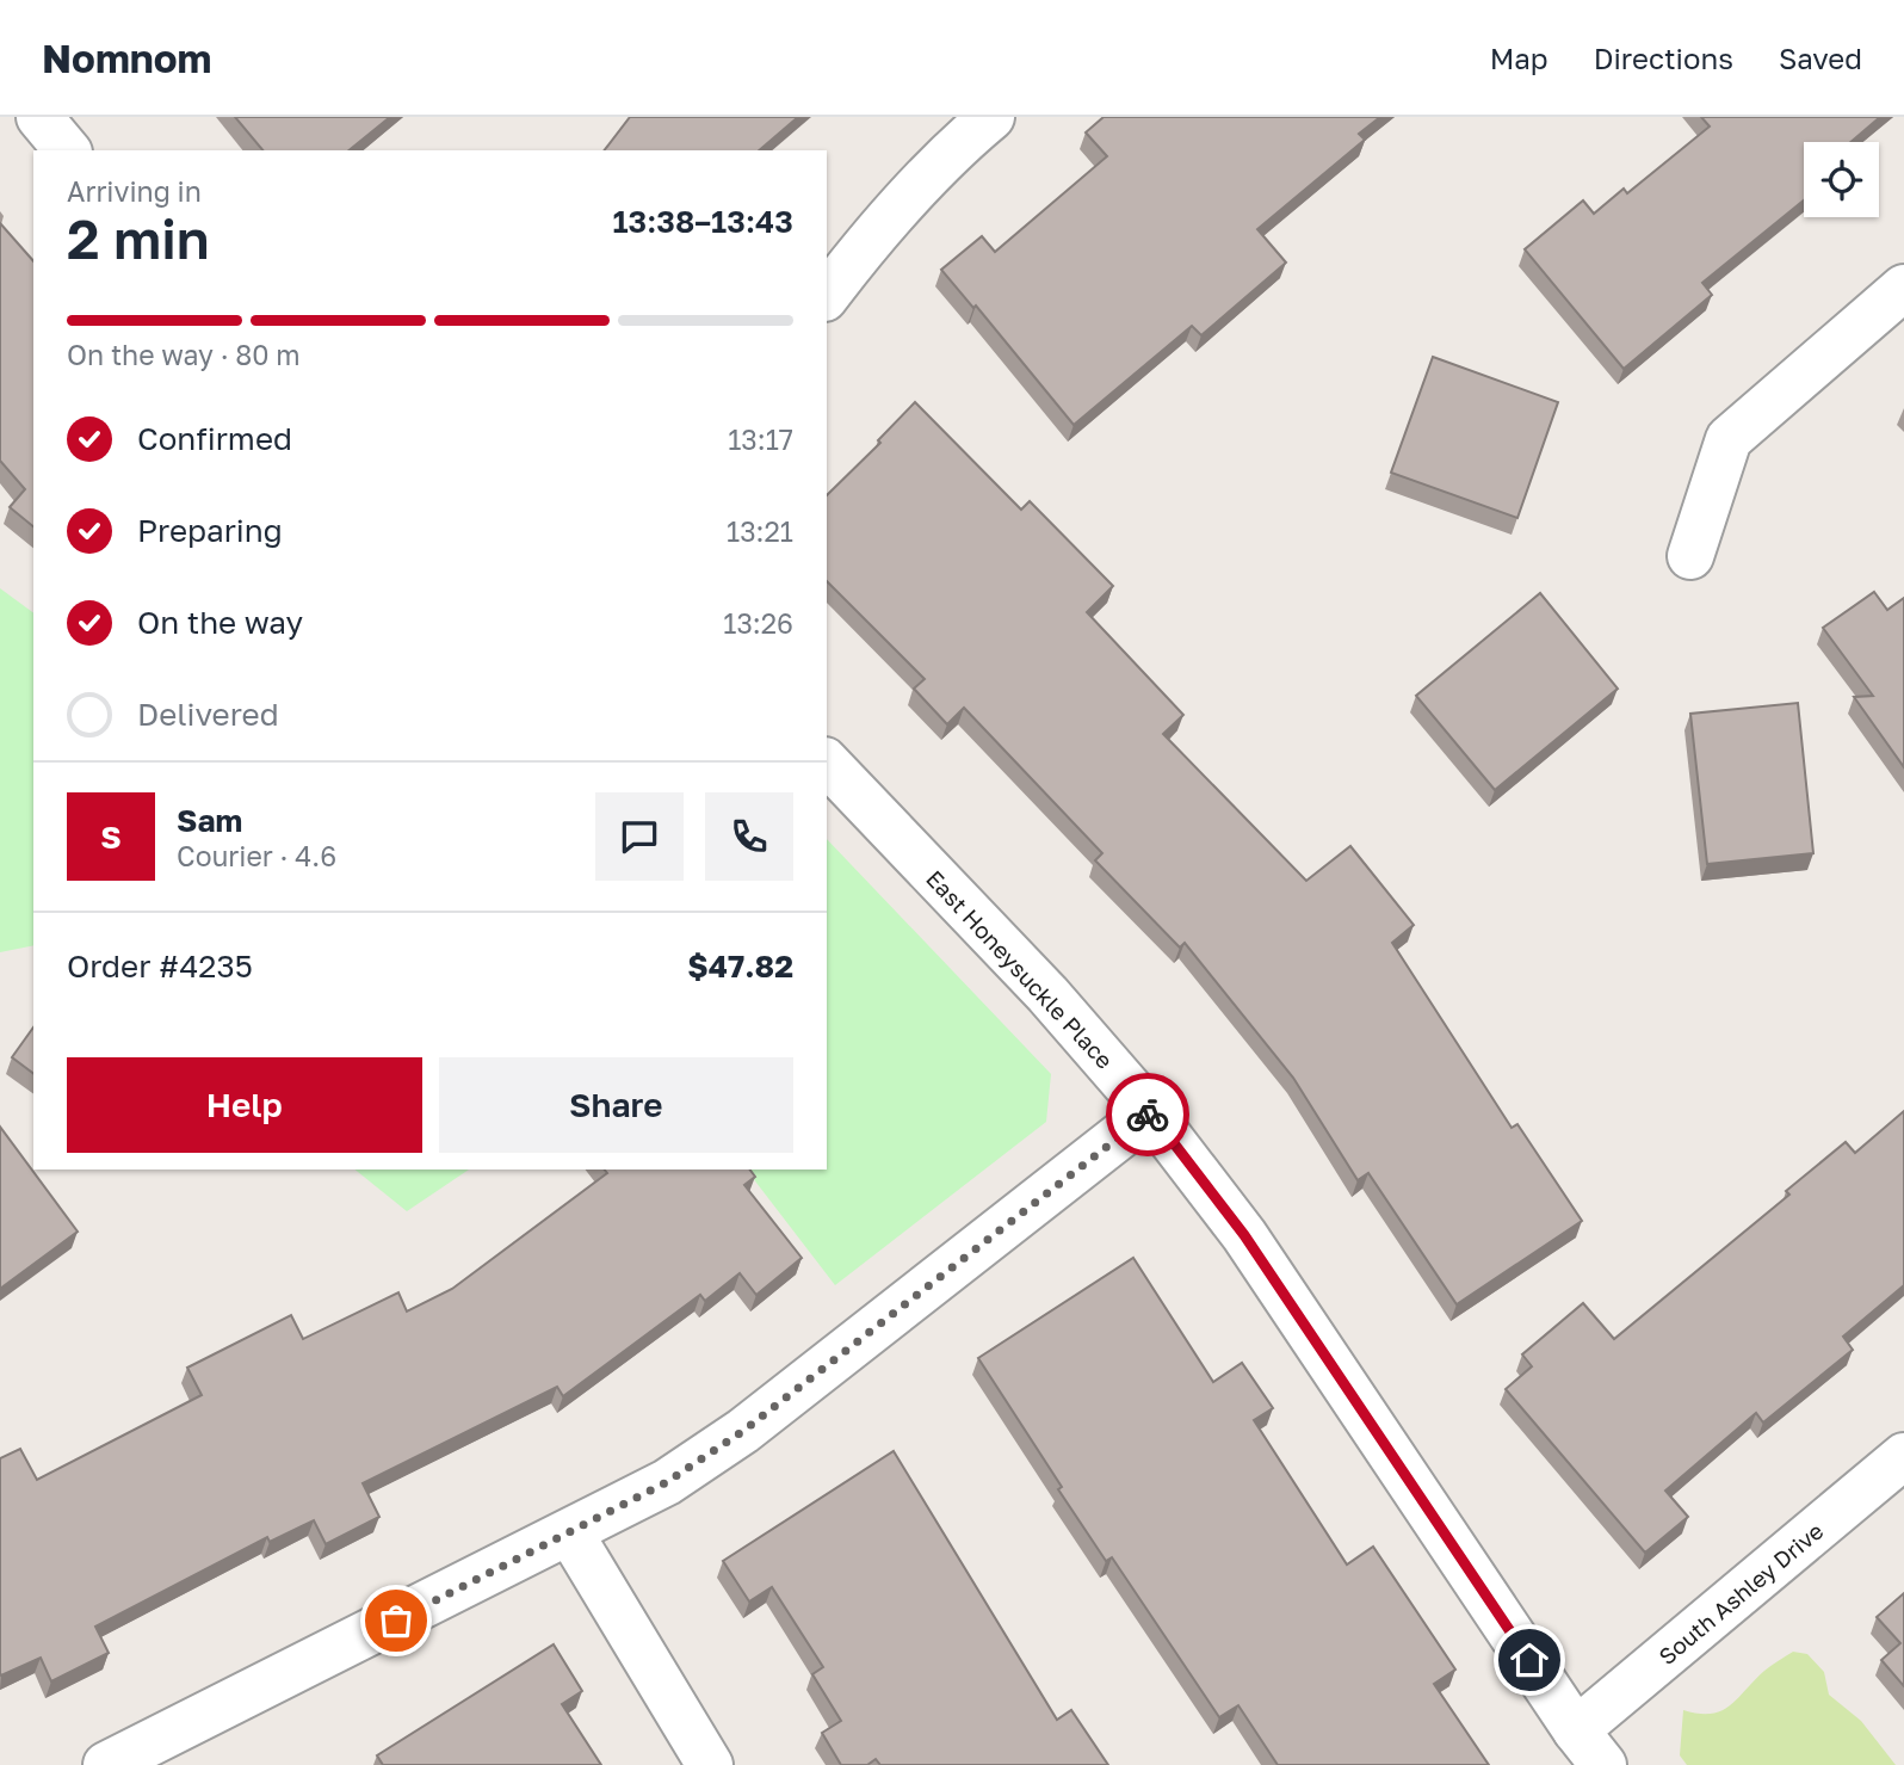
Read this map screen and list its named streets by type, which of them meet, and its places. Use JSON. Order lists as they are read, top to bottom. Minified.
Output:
{"streets":{"street":["East Honeysuckle Place","South Ashley Drive"]},"crossings":[["East Honeysuckle Place","South Ashley Drive"]],"page":{"header":"Nomnom","nav":["Map","Directions","Saved"],"heading":["2 min","Arriving in","13:38–13:43"],"panel":["Sam","Courier · 4.6","Order #4235","$47.82"],"bar":"On the way · 80 m","list":[["Confirmed","13:17"],["Preparing","13:21"],["On the way","13:26"],"Delivered"],"round":"S","buttons":["Help","Share"]}}
